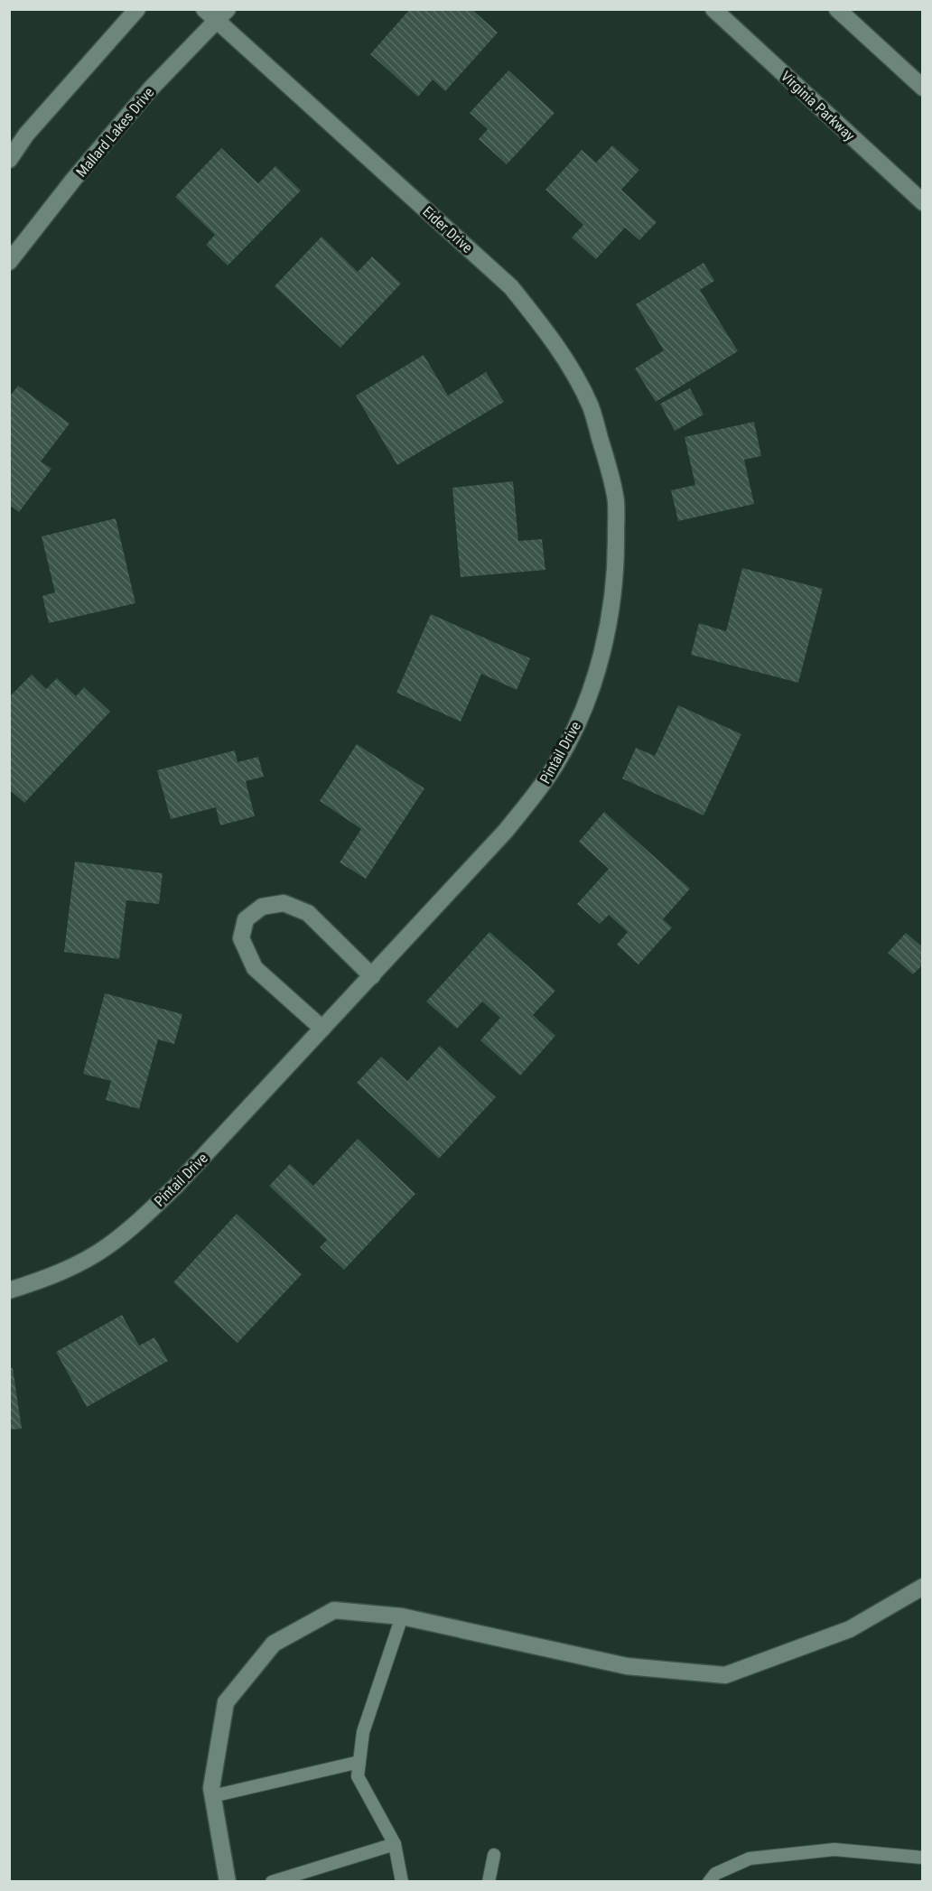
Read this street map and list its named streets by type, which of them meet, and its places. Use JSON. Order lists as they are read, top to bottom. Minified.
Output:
{"streets":{"street":["Virginia Parkway","Mallard Lakes Drive","Eider Drive","Pintail Drive"]},"crossings":[["Mallard Lakes Drive","Eider Drive"],["Eider Drive","Pintail Drive"]]}
